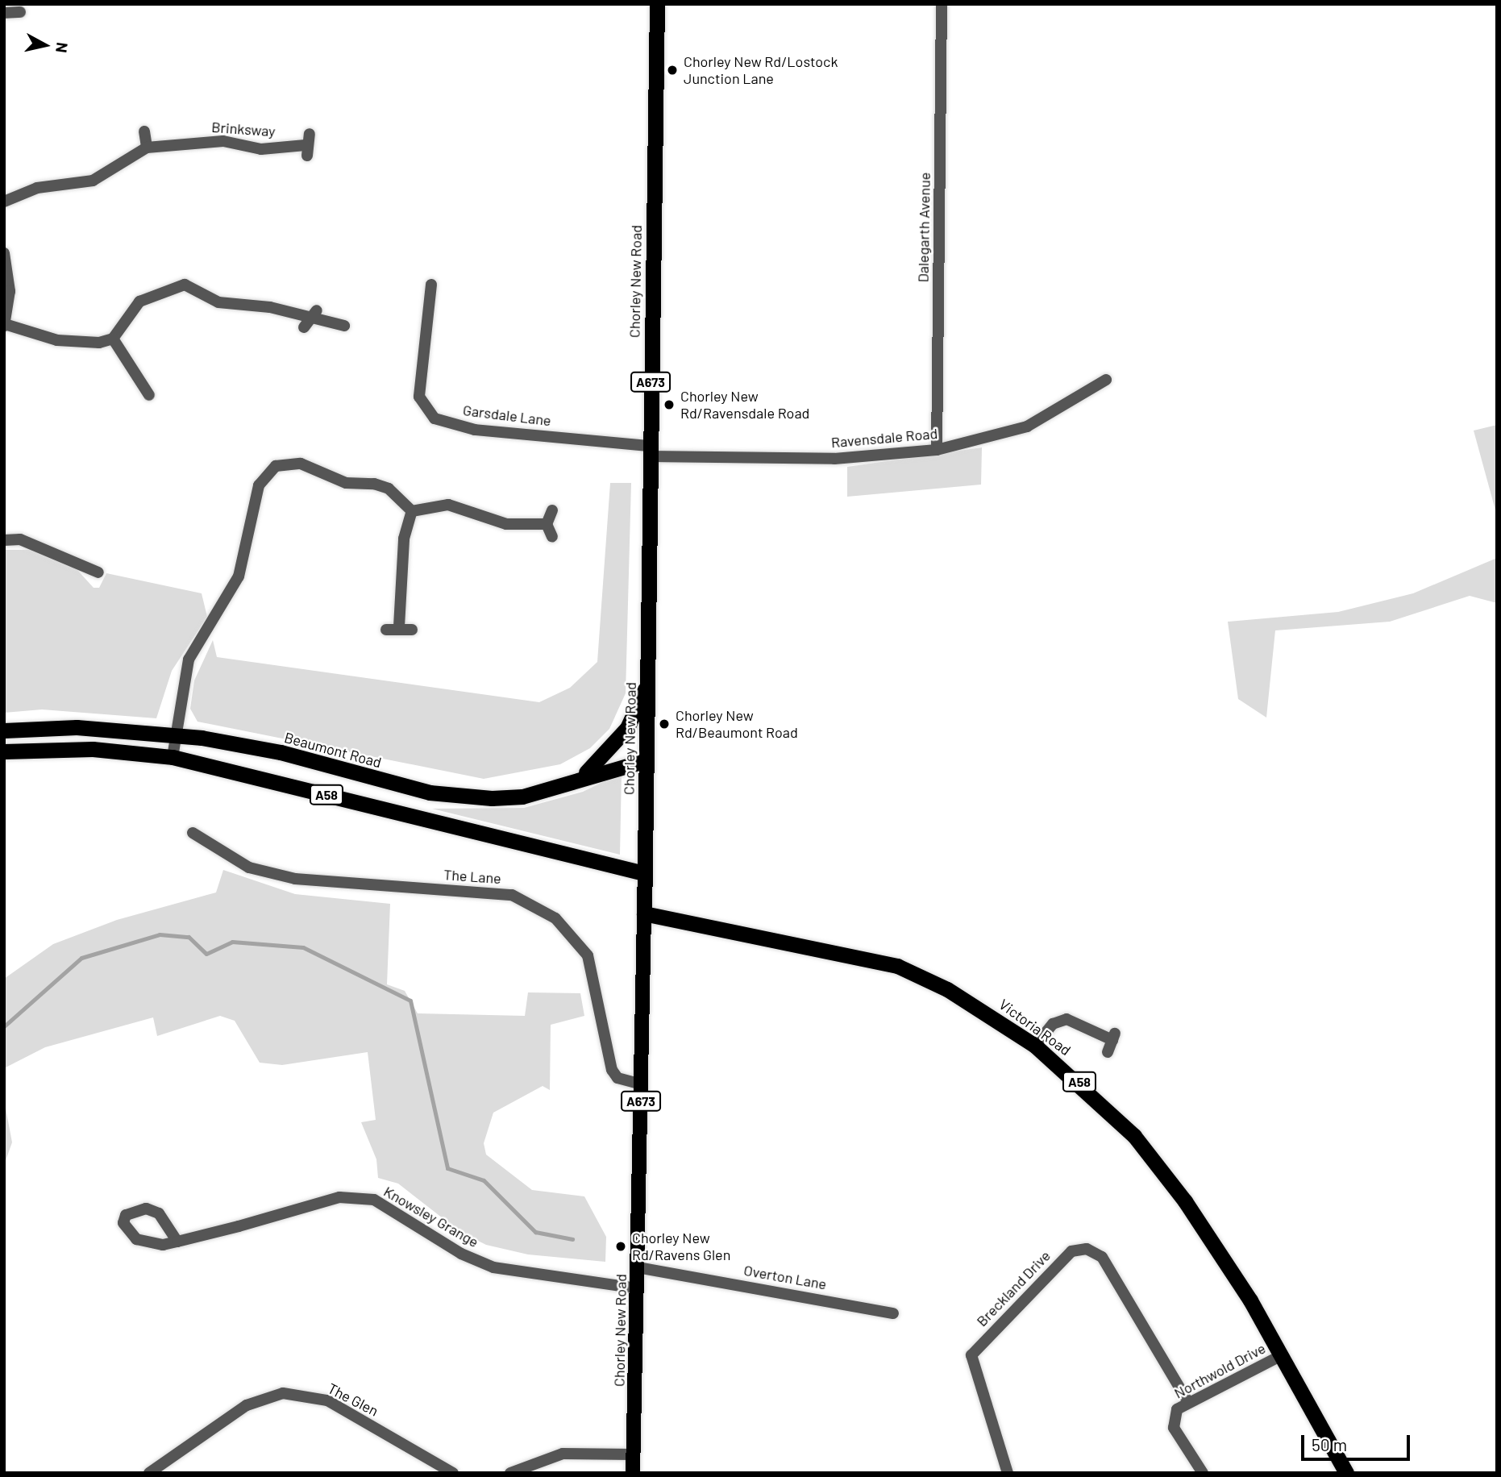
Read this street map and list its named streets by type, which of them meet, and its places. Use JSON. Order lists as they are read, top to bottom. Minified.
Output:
{"streets":{"highway":["Chorley New Road","A673","Beaumont Road","A58","Victoria Road"],"street":["Brinksway","Dalegarth Avenue","Garsdale Lane","Ravensdale Road","The Lane","Knowsley Grange","Overton Lane","Breckland Drive","Northwold Drive","The Glen"]},"crossings":[["Dalegarth Avenue","Ravensdale Road"],["Chorley New Road","Garsdale Lane"],["Chorley New Road","Ravensdale Road"],["Chorley New Road","Beaumont Road"],["Chorley New Road","A58"],["Chorley New Road","The Lane"],["Chorley New Road","Victoria Road"],["Chorley New Road","Knowsley Grange"],["Chorley New Road","Overton Lane"],["Garsdale Lane","Ravensdale Road"],["Beaumont Road","A58"],["Victoria Road","Northwold Drive"],["Breckland Drive","Northwold Drive"]],"places":["Chorley New Rd/Lostock Junction Lane","Chorley New Rd/Ravensdale Road","Chorley New Rd/Beaumont Road","Chorley New Rd/Ravens Glen"],"scale_bar":"50 m","north":"right"}
